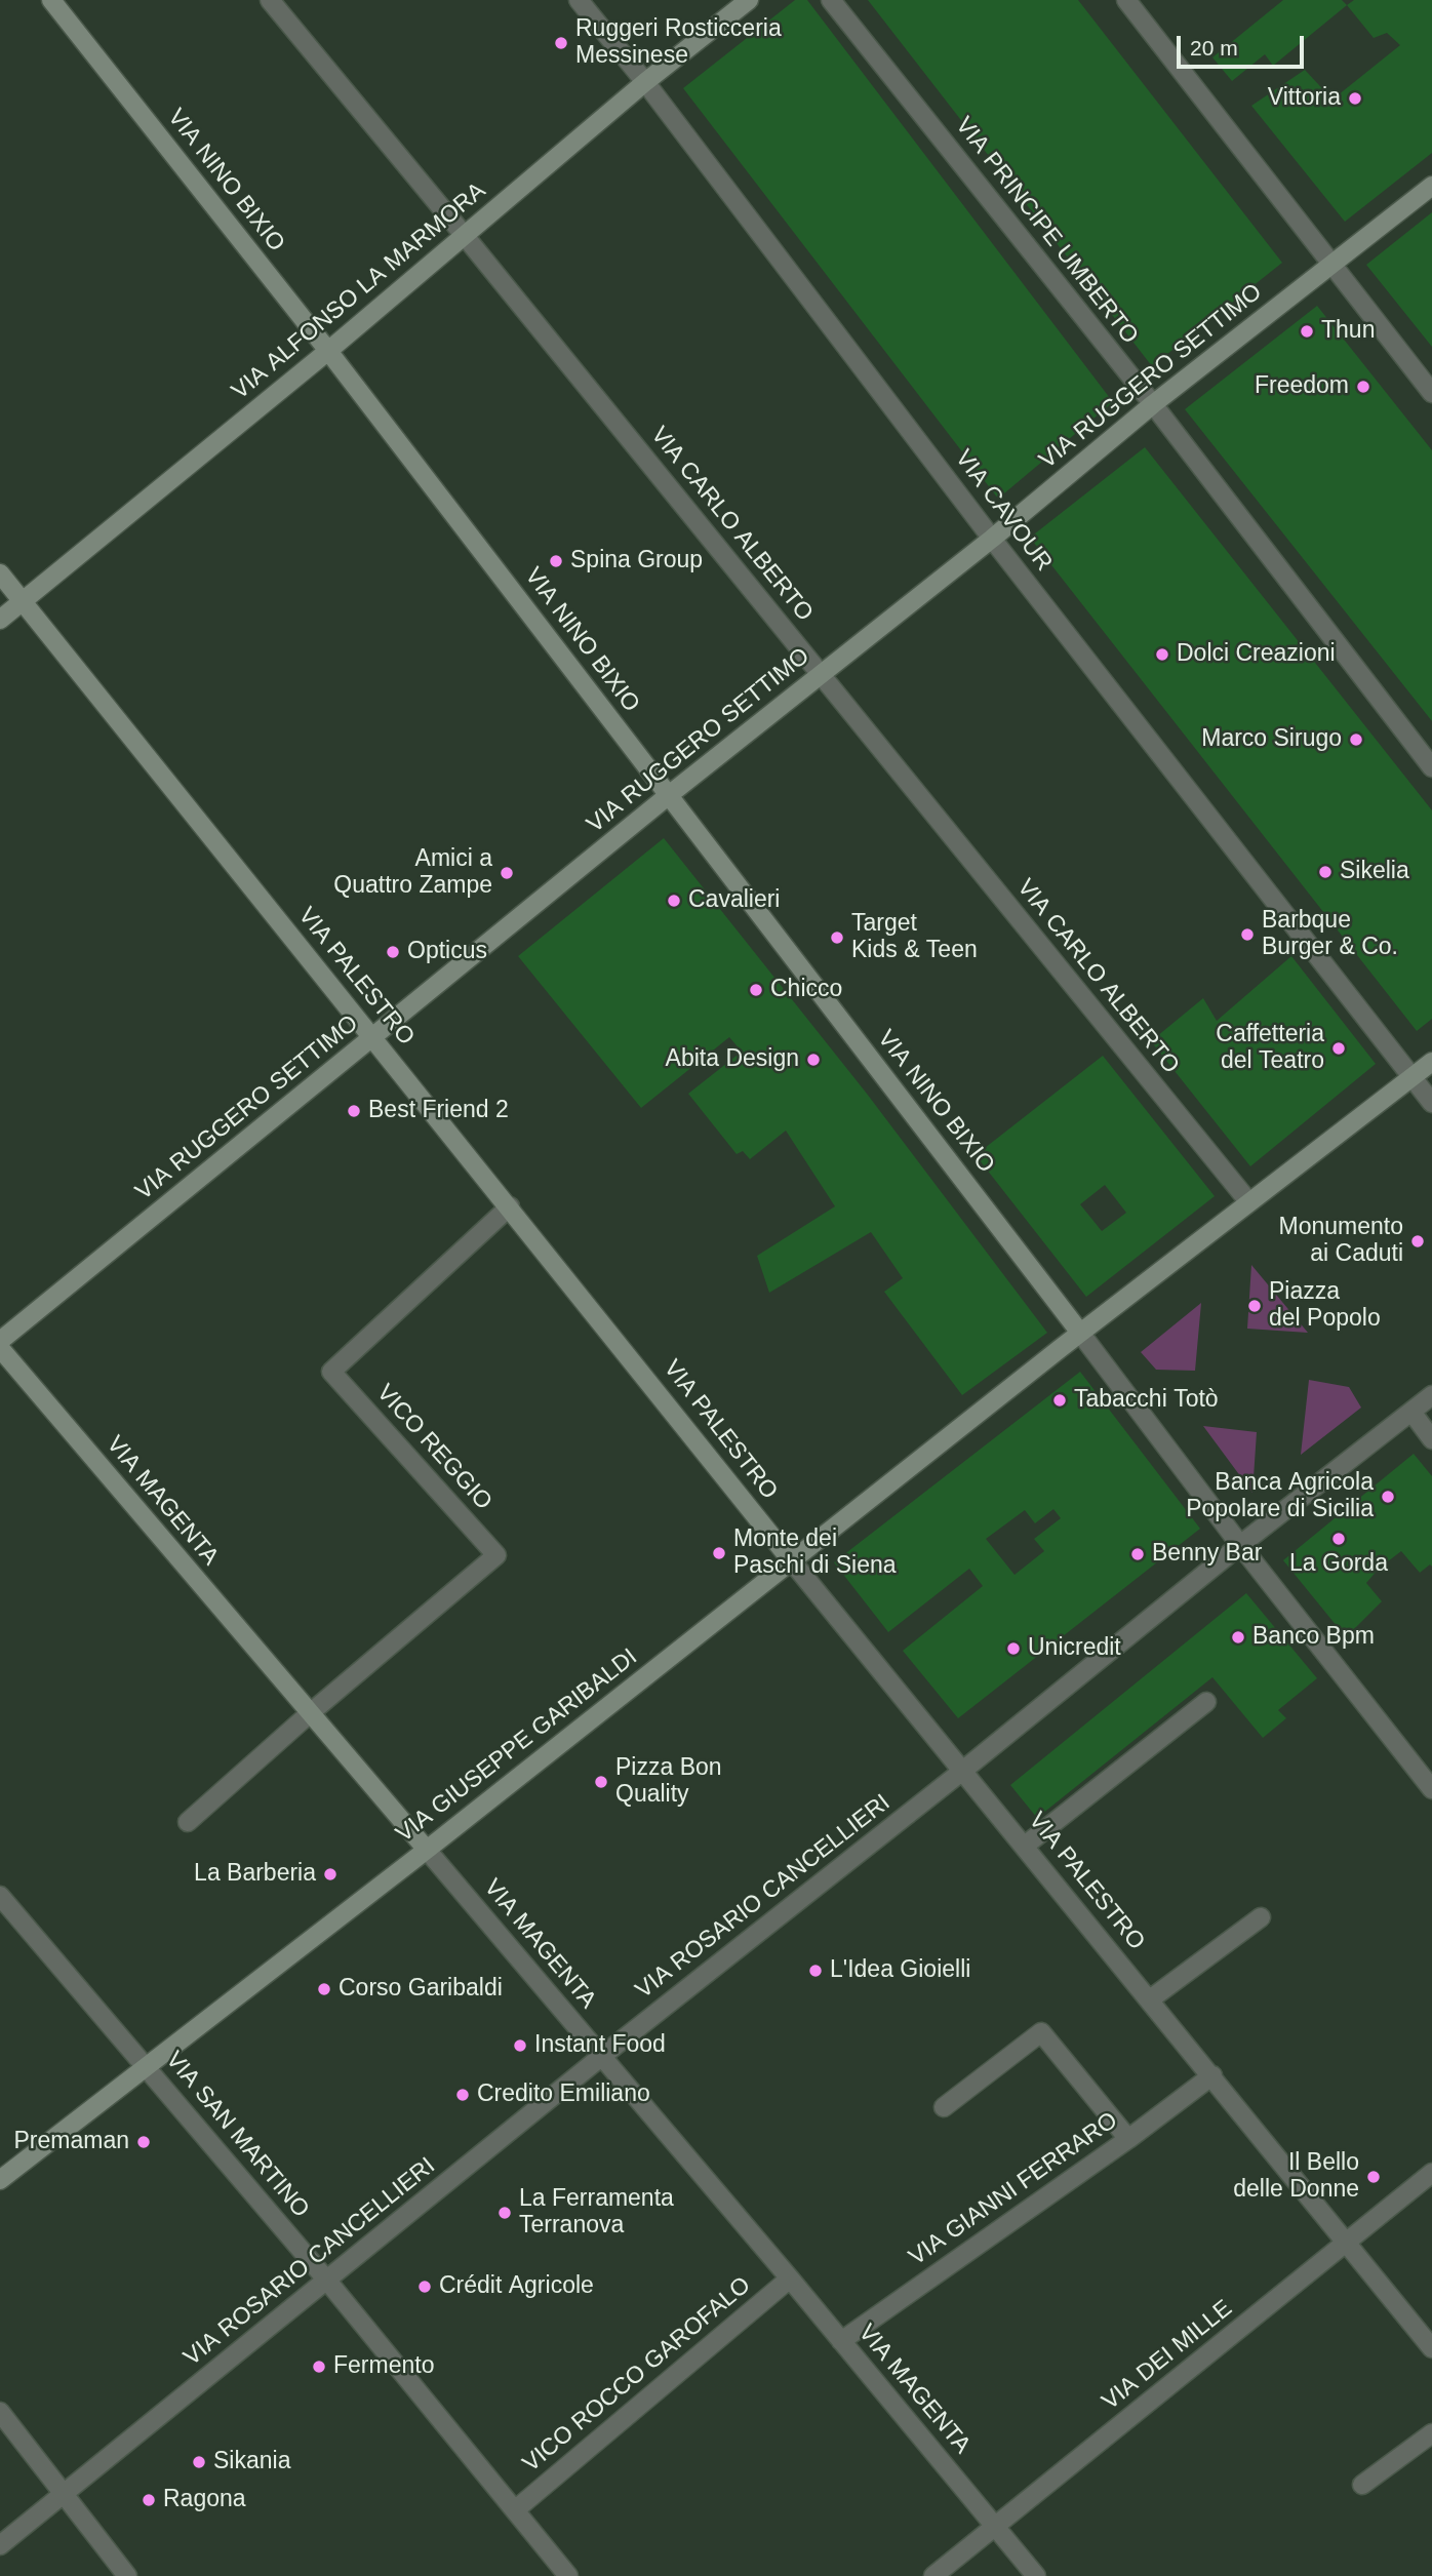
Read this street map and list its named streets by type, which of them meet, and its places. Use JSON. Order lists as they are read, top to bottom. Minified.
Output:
{"streets":{"main road":["VIA NINO BIXIO","VIA ALFONSO LA MARMORA","VIA RUGGERO SETTIMO","VIA PALESTRO","VIA MAGENTA","VIA GIUSEPPE GARIBALDI"],"street":["VIA PRINCIPE UMBERTO","VIA CAVOUR","VIA CARLO ALBERTO","VICO REGGIO","VIA ROSARIO CANCELLIERI","VIA SAN MARTINO","VIA GIANNI FERRARO","VIA DEI MILLE","VICO ROCCO GAROFALO"]},"crossings":[["VIA NINO BIXIO","VIA ALFONSO LA MARMORA"],["VIA NINO BIXIO","VIA RUGGERO SETTIMO"],["VIA NINO BIXIO","VIA GIUSEPPE GARIBALDI"],["VIA PRINCIPE UMBERTO","VIA RUGGERO SETTIMO"],["VIA ALFONSO LA MARMORA","VIA CAVOUR"],["VIA ALFONSO LA MARMORA","VIA CARLO ALBERTO"],["VIA ALFONSO LA MARMORA","VIA PALESTRO"],["VIA RUGGERO SETTIMO","VIA CAVOUR"],["VIA RUGGERO SETTIMO","VIA CARLO ALBERTO"],["VIA RUGGERO SETTIMO","VIA PALESTRO"],["VIA CAVOUR","VIA GIUSEPPE GARIBALDI"],["VIA CARLO ALBERTO","VIA GIUSEPPE GARIBALDI"],["VIA PALESTRO","VICO REGGIO"],["VIA PALESTRO","VIA GIUSEPPE GARIBALDI"],["VIA PALESTRO","VIA ROSARIO CANCELLIERI"],["VIA PALESTRO","VIA GIANNI FERRARO"],["VIA PALESTRO","VIA DEI MILLE"],["VICO REGGIO","VIA MAGENTA"],["VIA MAGENTA","VIA GIUSEPPE GARIBALDI"],["VIA MAGENTA","VIA ROSARIO CANCELLIERI"],["VIA MAGENTA","VIA GIANNI FERRARO"],["VIA MAGENTA","VIA DEI MILLE"],["VIA MAGENTA","VICO ROCCO GAROFALO"],["VIA GIUSEPPE GARIBALDI","VIA SAN MARTINO"],["VIA ROSARIO CANCELLIERI","VIA SAN MARTINO"],["VIA SAN MARTINO","VICO ROCCO GAROFALO"]],"places":["Ruggeri Rosticceria Messinese","Vittoria","Thun","Freedom","Spina Group","Dolci Creazioni","Marco Sirugo","Sikelia","Amici a Quattro Zampe","Cavalieri","Barbque Burger & Co.","Target Kids & Teen","Opticus","Chicco","Caffetteria del Teatro","Abita Design","Best Friend 2","Monumento ai Caduti","Piazza del Popolo","Tabacchi Totò","Banca Agricola Popolare di Sicilia","La Gorda","Monte dei Paschi di Siena","Benny Bar","Banco Bpm","Unicredit","Pizza Bon Quality","La Barberia","L'Idea Gioielli","Corso Garibaldi","Instant Food","Credito Emiliano","Premaman","Il Bello delle Donne","La Ferramenta Terranova","Crédit Agricole","Fermento","Sikania","Ragona"],"scale_bar":"20 m"}
